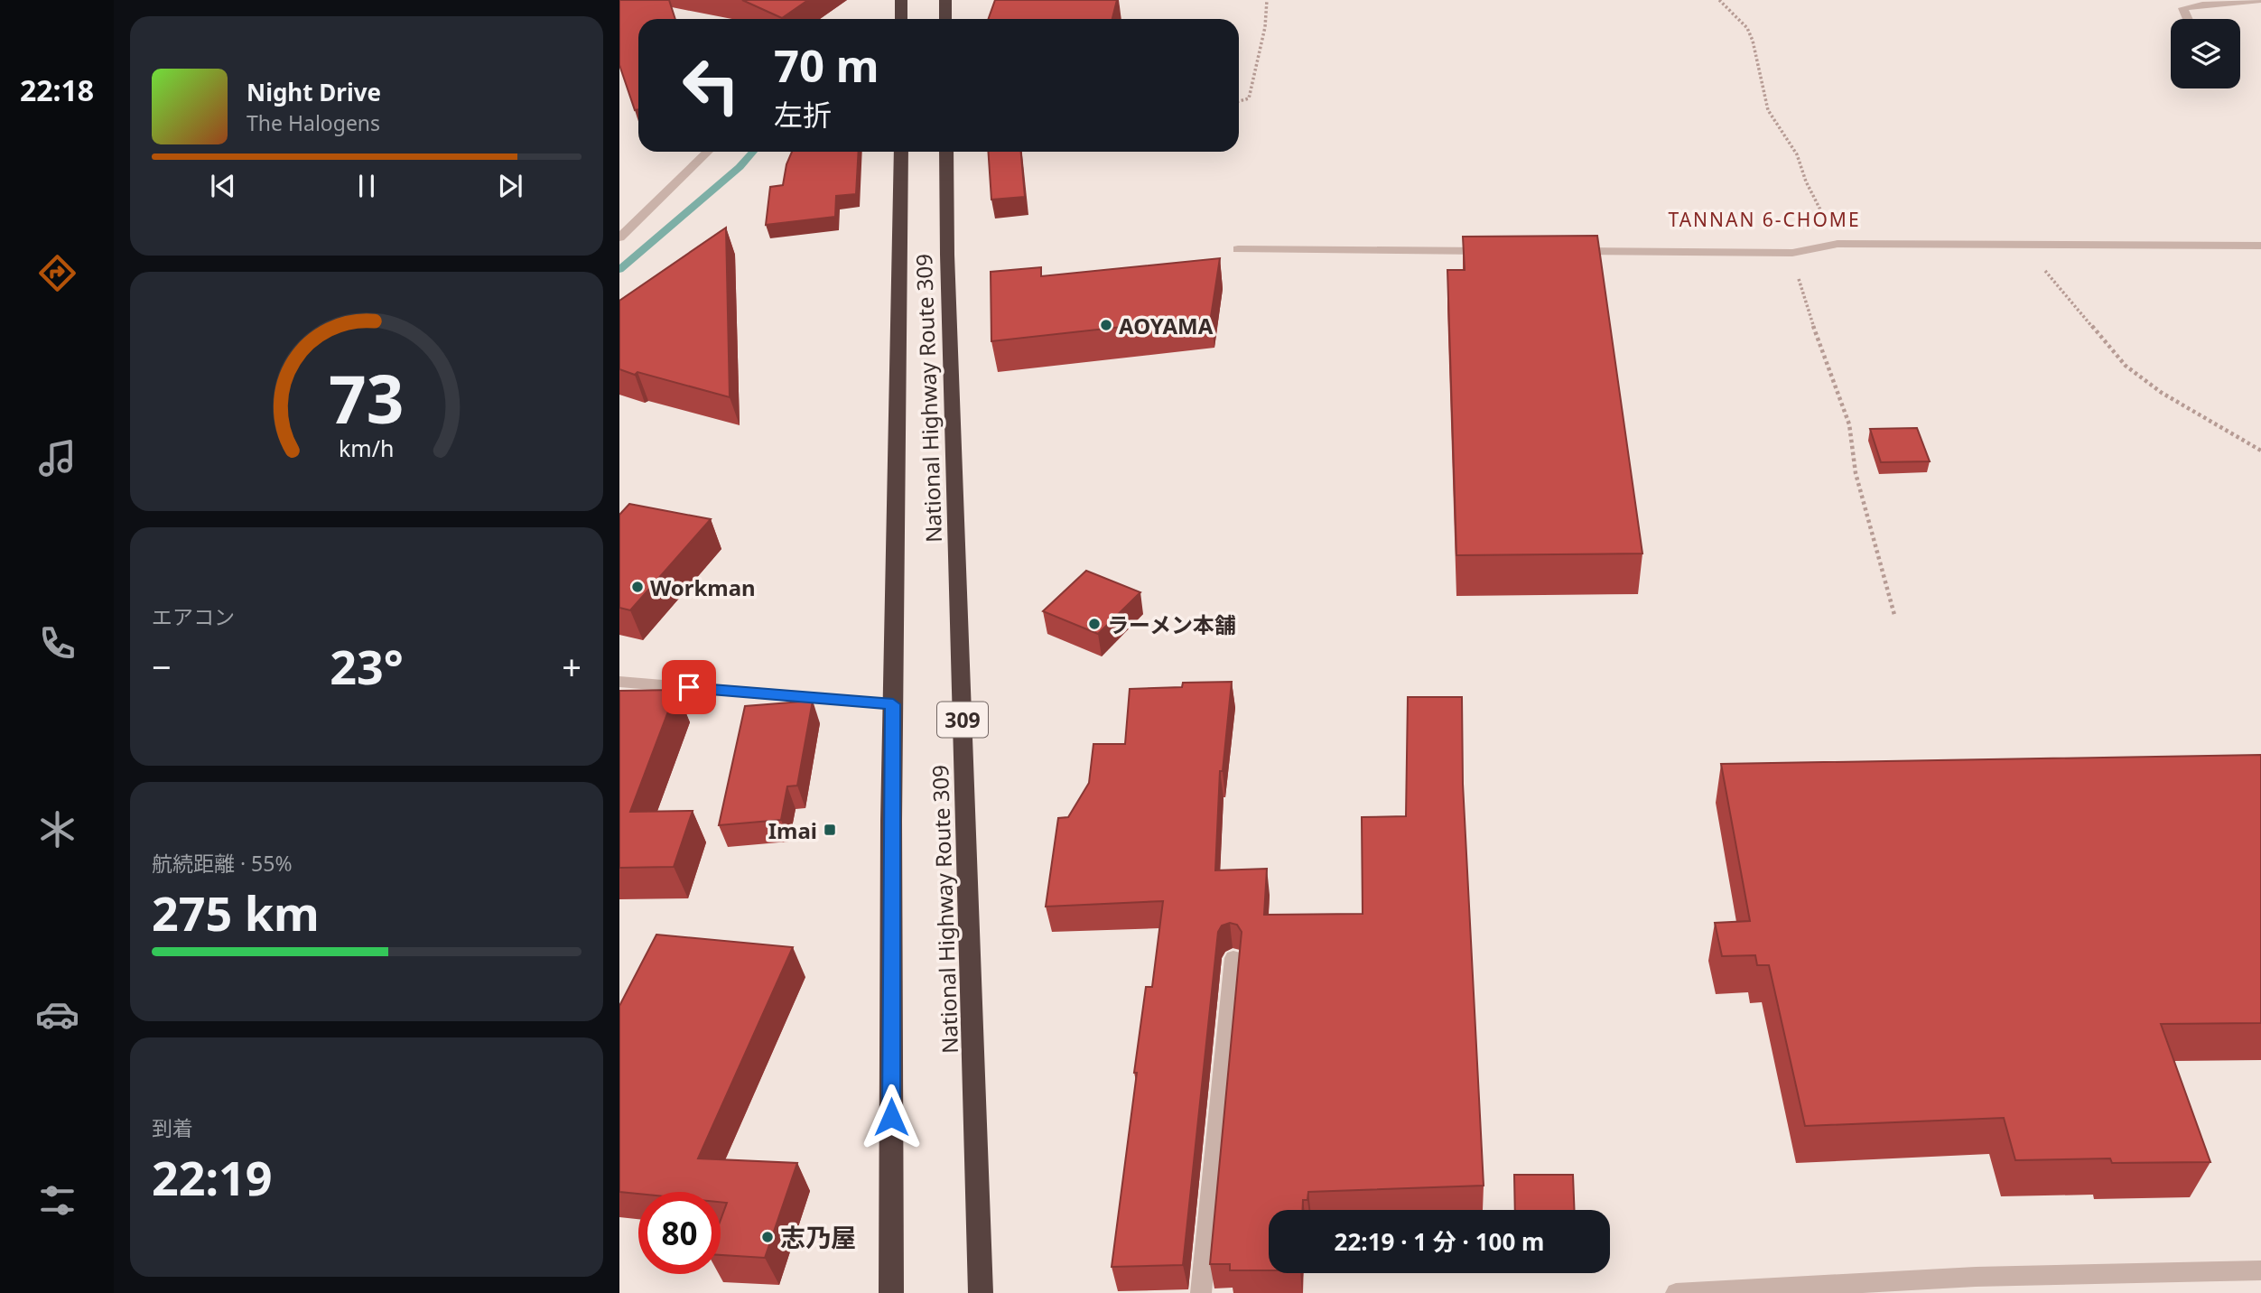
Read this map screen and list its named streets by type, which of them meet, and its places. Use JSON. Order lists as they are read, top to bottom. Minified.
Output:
{"streets":{"highway":["National Highway Route 309","309"]},"districts":["TANNAN 6-CHOME"],"places":{"other":["AOYAMA","Workman","ラーメン本舗","志乃屋"],"transit":["Imai"]},"page":{"tabs":"22:18","turn":["70 m","左折"],"song":["Night Drive","The Halogens"],"tile":["エアコン",["航続距離 · 55%","275 km"],["到着","22:19"]],"heat":["−","23°","+"],"limit":"80","trip":"22:19 · 1 分 · 100 m","gauge":["73","km/h"]}}
